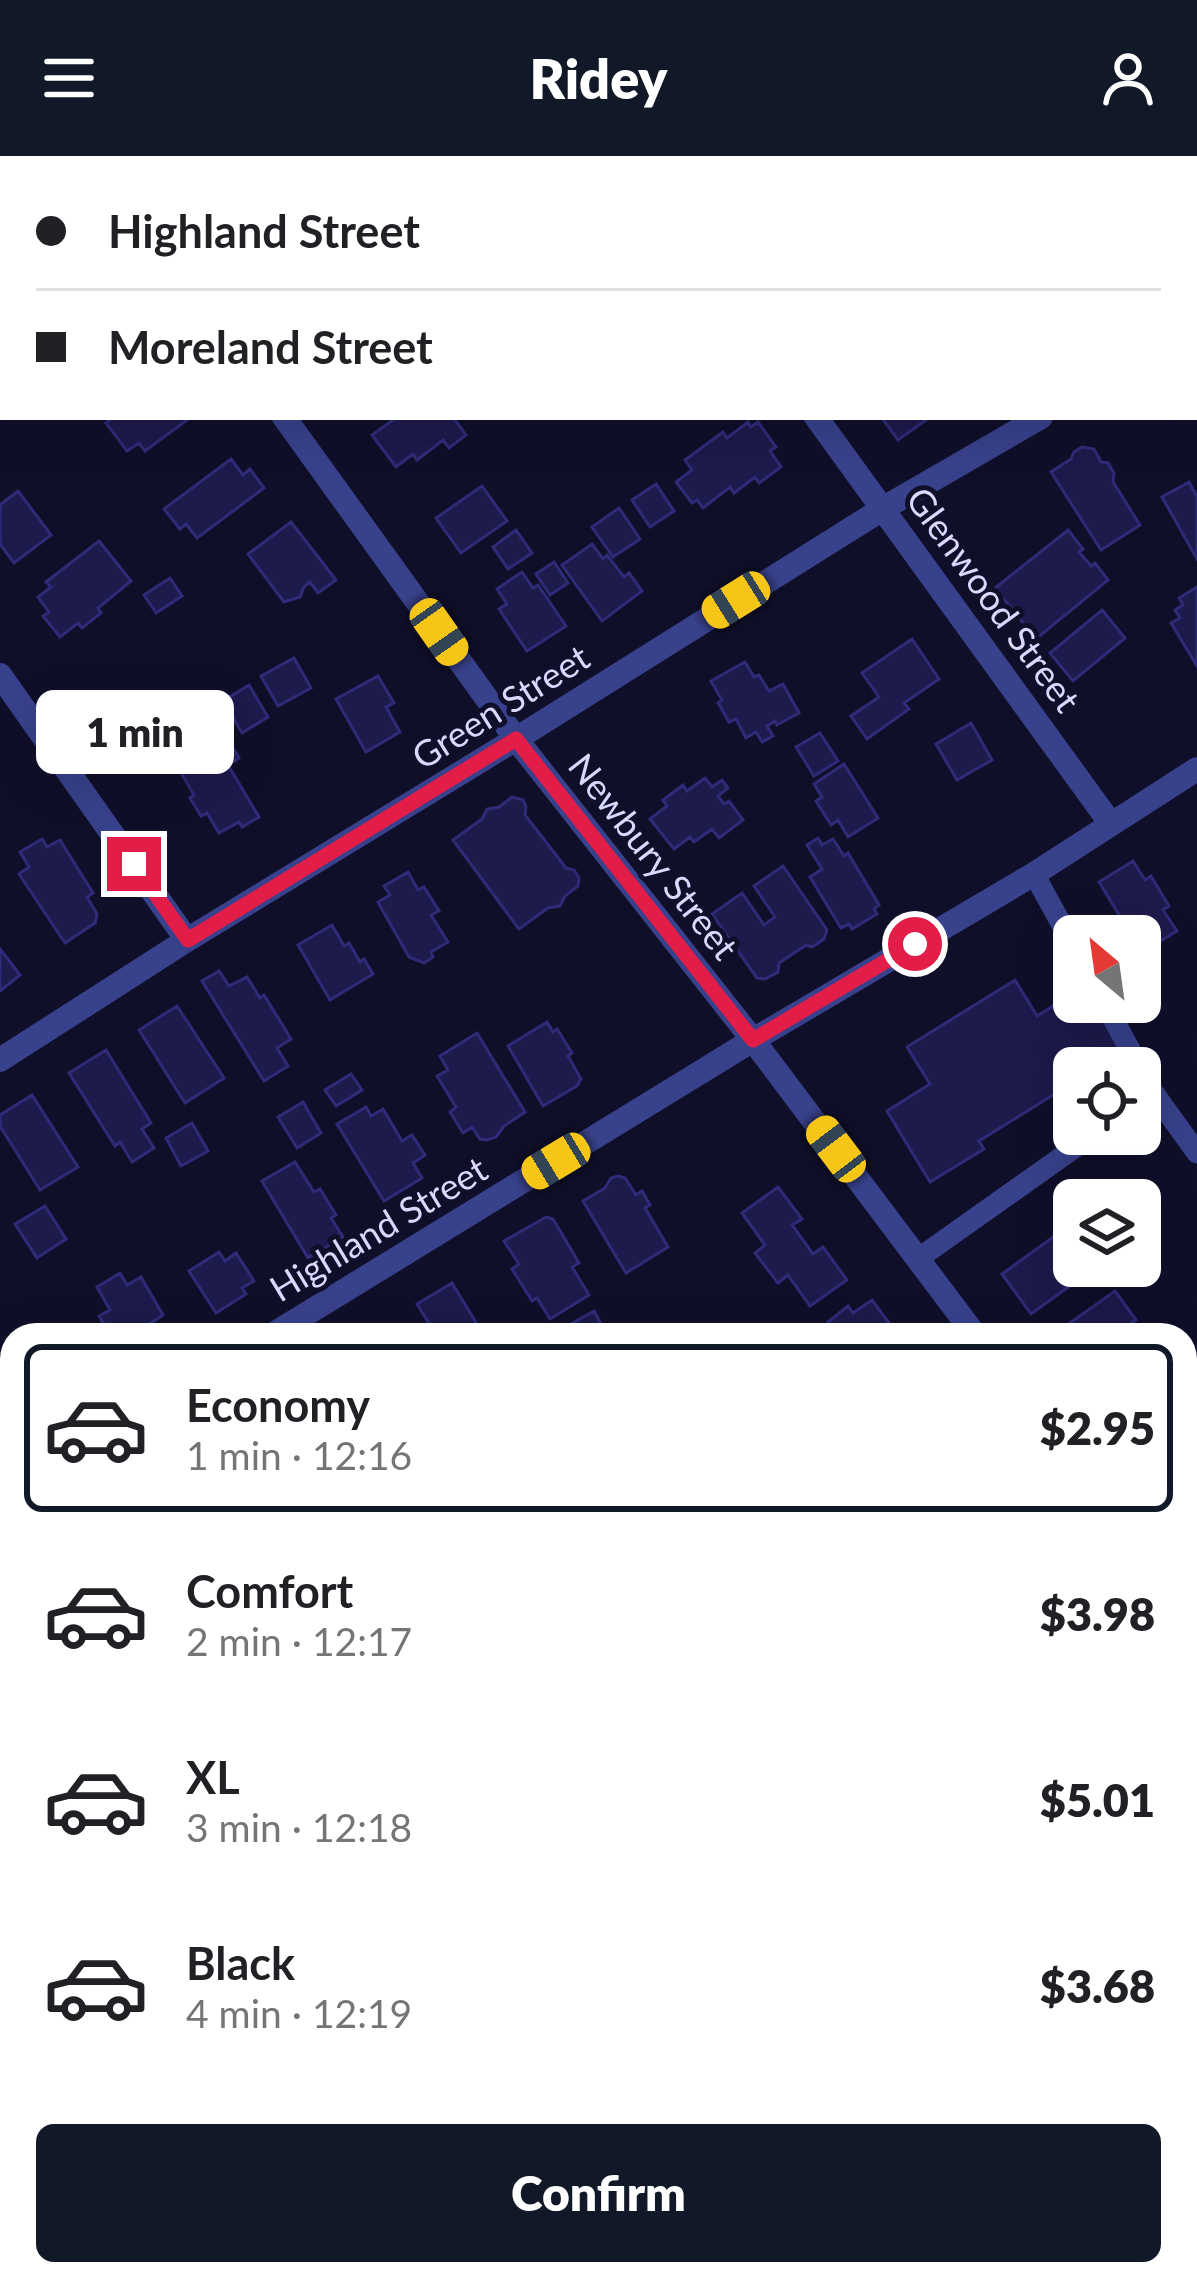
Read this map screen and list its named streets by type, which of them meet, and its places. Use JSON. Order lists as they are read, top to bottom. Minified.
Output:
{"streets":{"street":["Glenwood Street","Green Street","Newbury Street","Highland Street"]},"crossings":[["Glenwood Street","Green Street"],["Glenwood Street","Highland Street"],["Green Street","Newbury Street"],["Newbury Street","Highland Street"]],"north":"top left","page":{"header":"Ridey","banner":["Highland Street","Moreland Street"],"bubble":"1 min","list":[{"name":"Economy","note":"1 min · 12:16","value":"$2.95"},{"name":"Comfort","note":"2 min · 12:17","value":"$3.98"},{"name":"XL","note":"3 min · 12:18","value":"$5.01"},{"name":"Black","note":"4 min · 12:19","value":"$3.68"}],"buttons":"Confirm"}}
